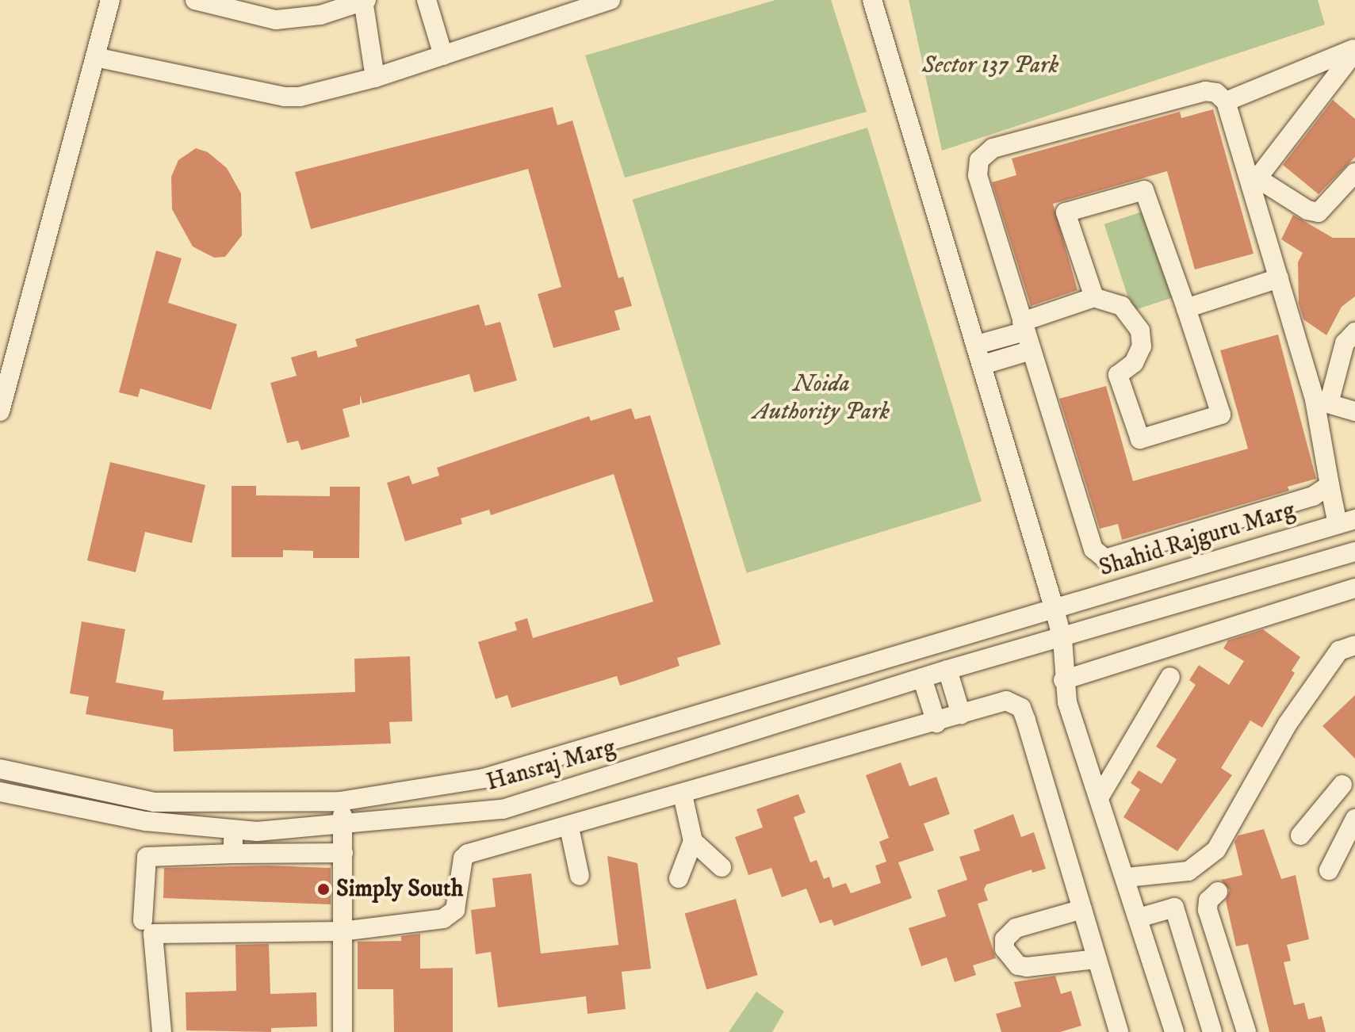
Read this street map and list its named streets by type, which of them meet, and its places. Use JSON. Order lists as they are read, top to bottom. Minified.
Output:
{"streets":{"street":["Shahid Rajguru Marg","Hansraj Marg"]},"crossings":[["Shahid Rajguru Marg","Hansraj Marg"]],"parks":["Sector 137 Park","Noida Authority Park"],"places":["Simply South"]}
